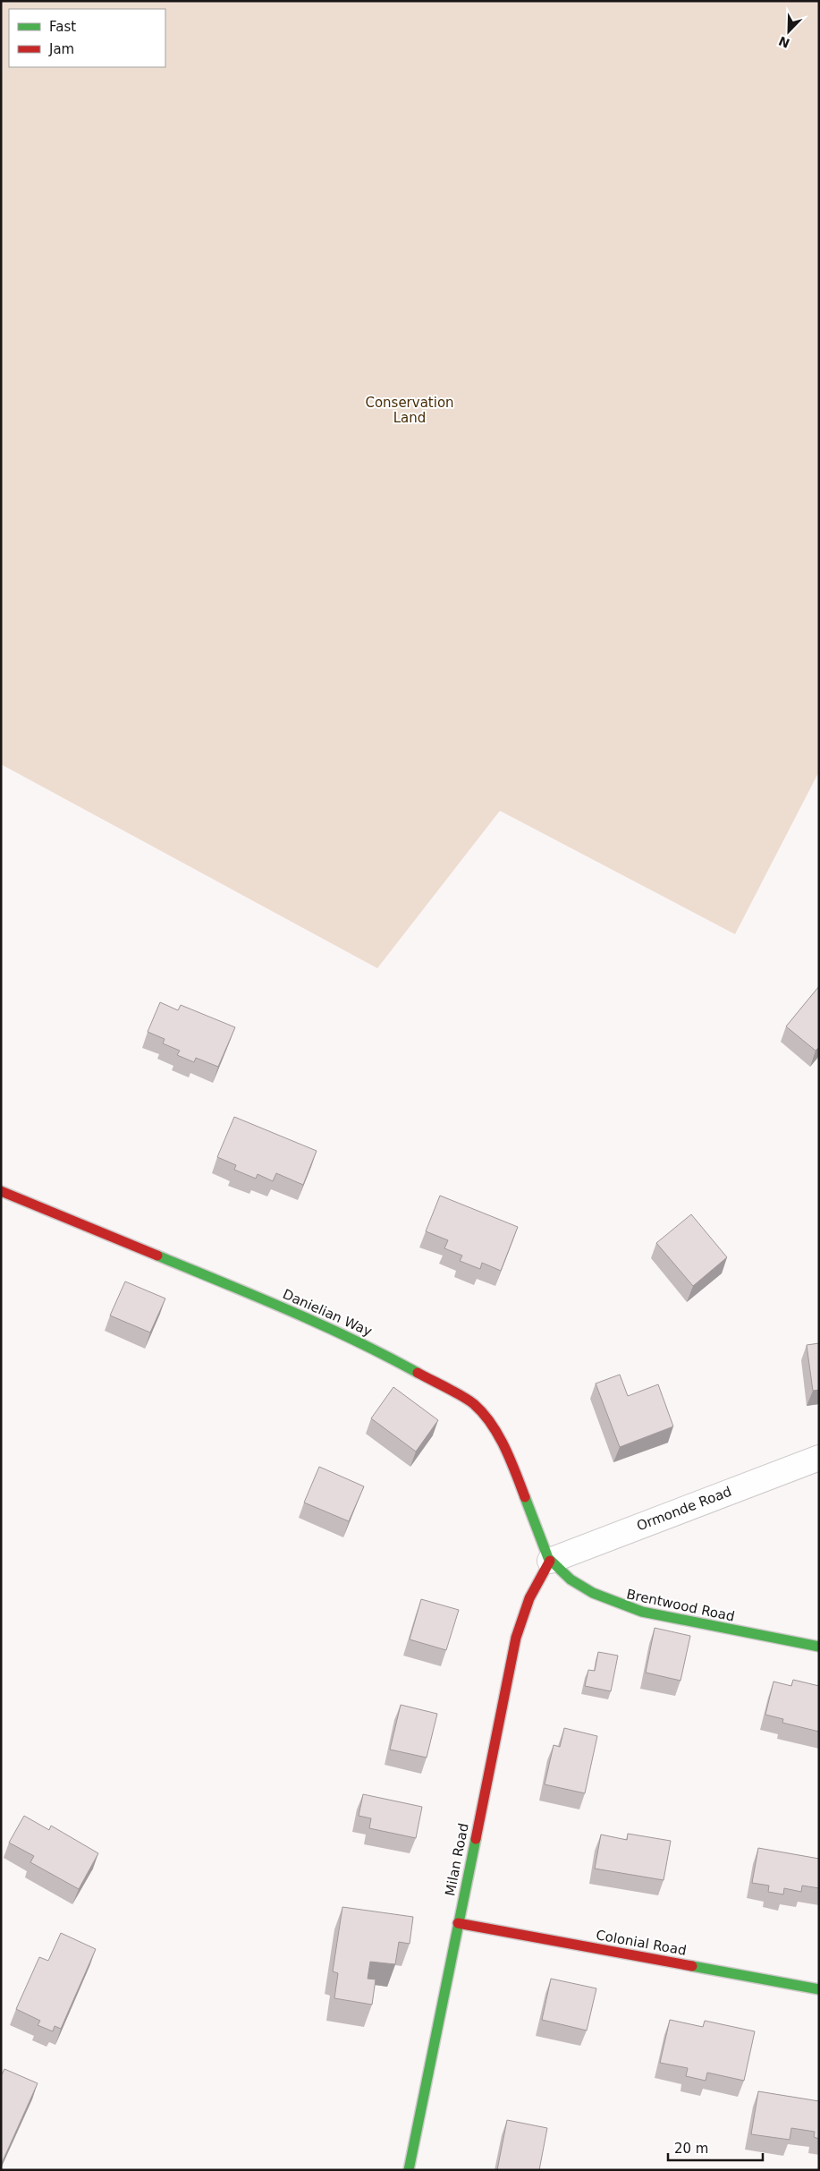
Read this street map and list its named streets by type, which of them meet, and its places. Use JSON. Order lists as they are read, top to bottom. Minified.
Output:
{"streets":{"street":["Danielian Way","Ormonde Road","Brentwood Road","Milan Road","Colonial Road"]},"crossings":[["Danielian Way","Ormonde Road"],["Danielian Way","Brentwood Road"],["Danielian Way","Milan Road"],["Ormonde Road","Brentwood Road"],["Ormonde Road","Milan Road"],["Brentwood Road","Milan Road"],["Milan Road","Colonial Road"]],"parks":["Conservation Land"],"legend":["Fast","Jam"],"scale_bar":"20 m","north":"bottom left"}
